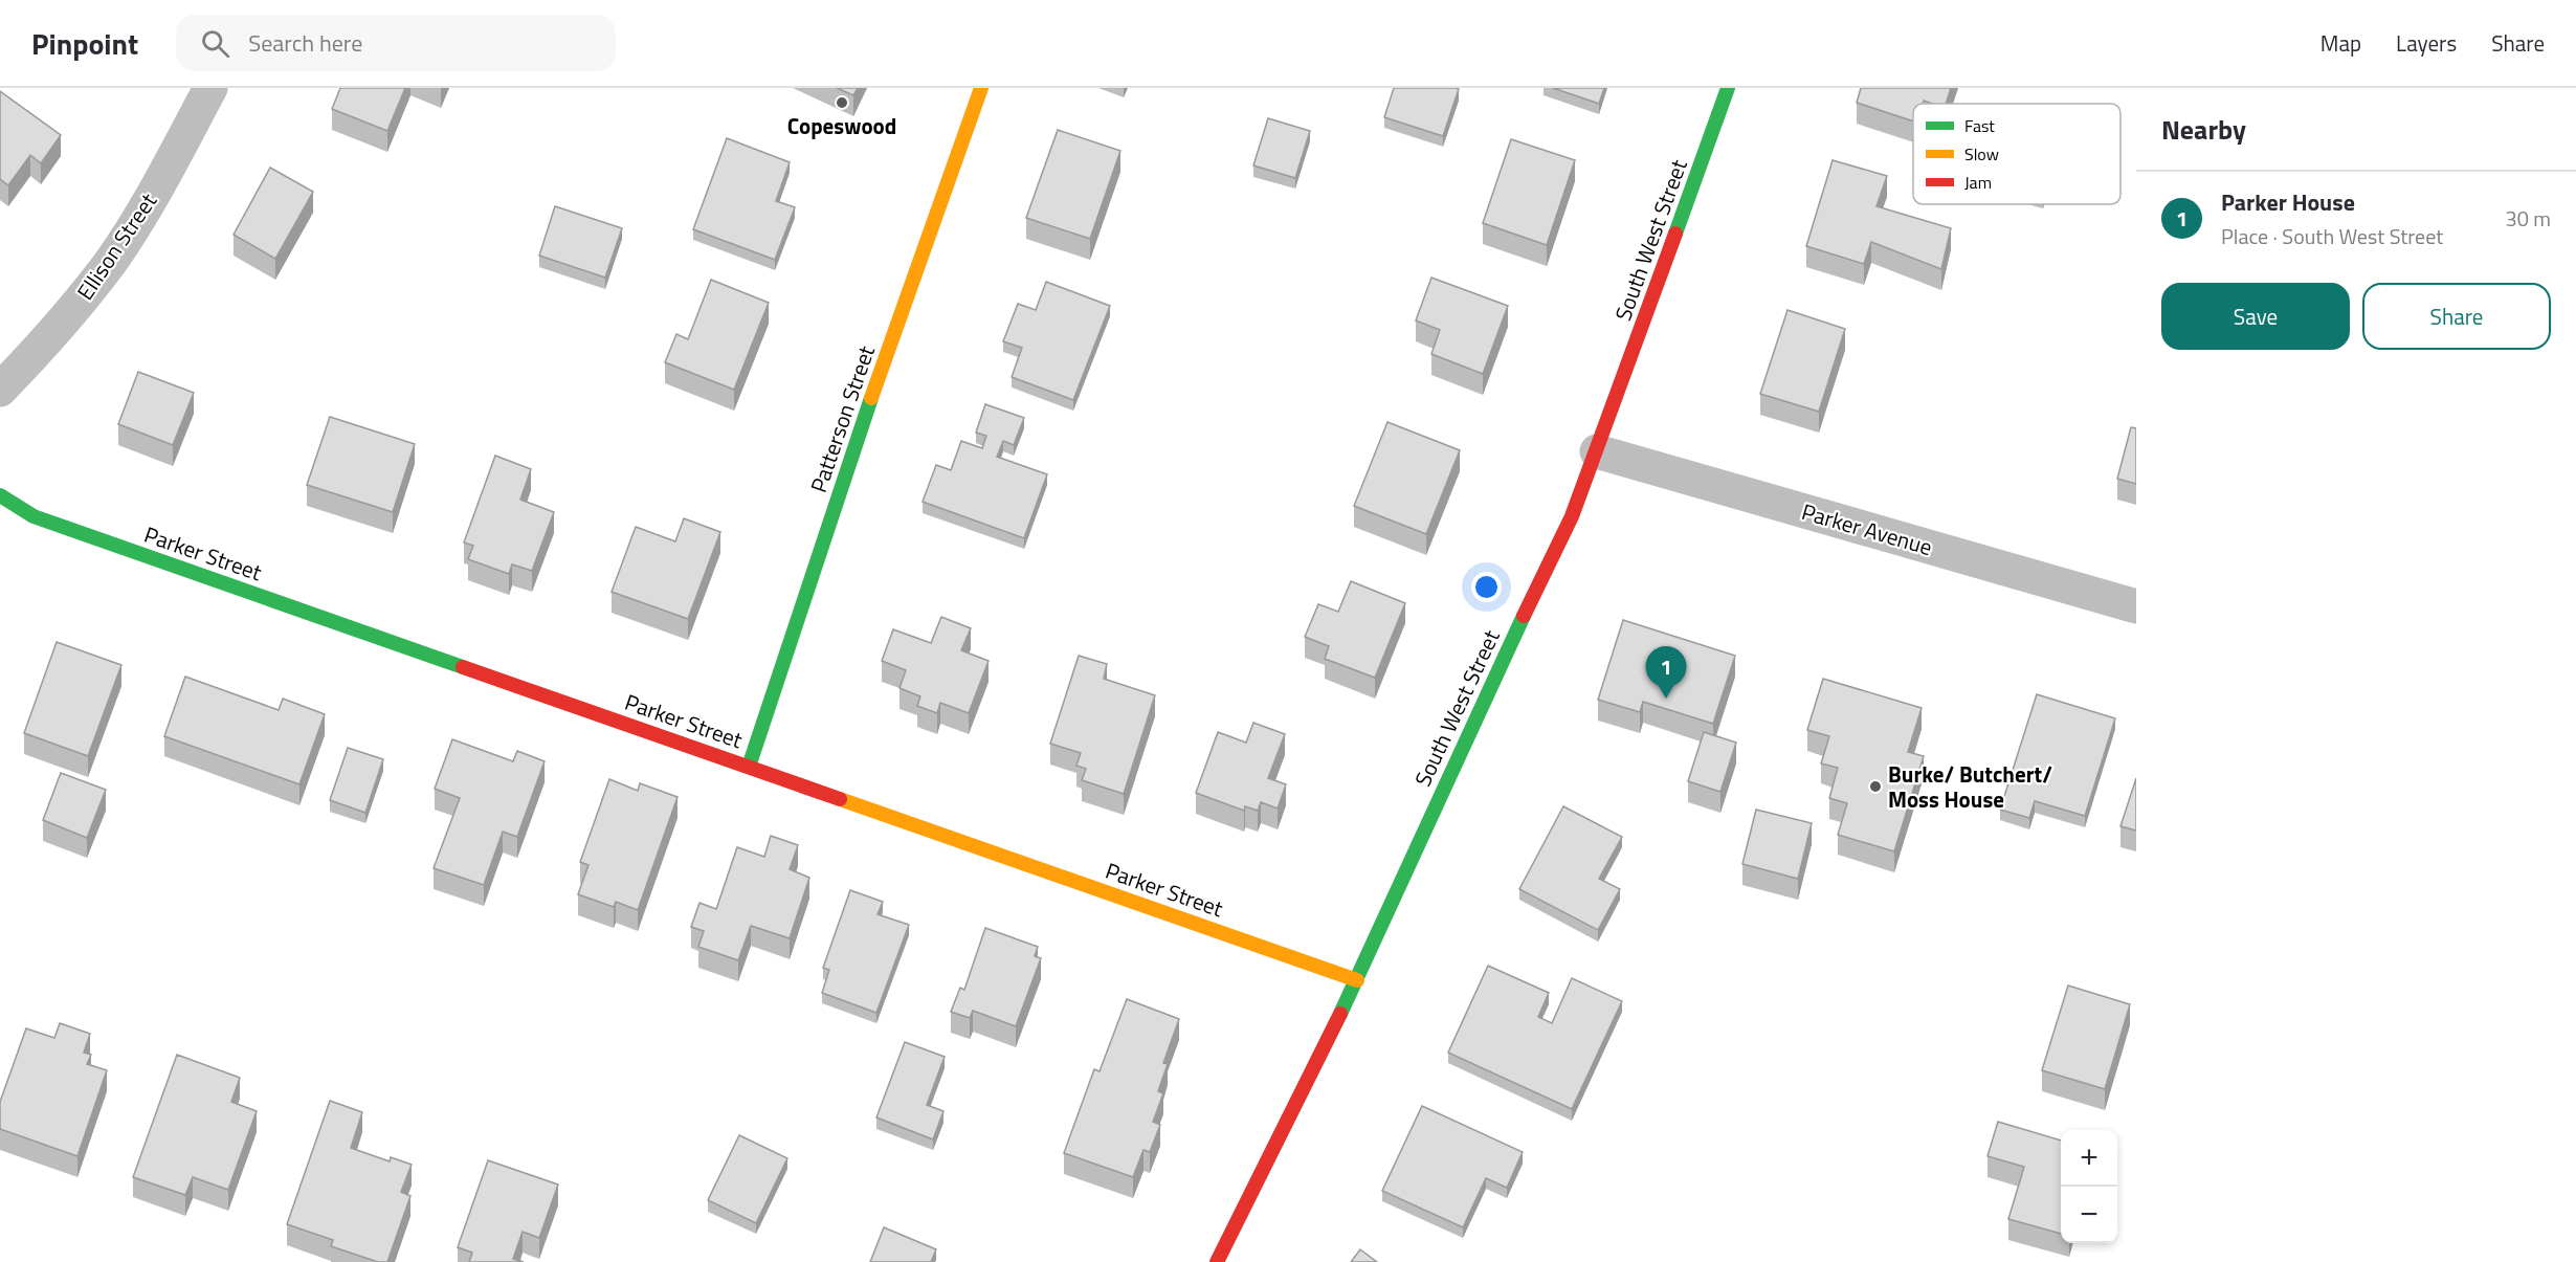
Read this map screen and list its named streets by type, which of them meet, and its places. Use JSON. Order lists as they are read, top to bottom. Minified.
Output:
{"streets":{"street":["South West Street","Ellison Street","Patterson Street","Parker Avenue","Parker Street"]},"crossings":[["South West Street","Parker Avenue"],["South West Street","Parker Street"],["Patterson Street","Parker Street"]],"places":["Copeswood","Burke/ Butchert/ Moss House"],"legend":["Fast","Slow","Jam"],"page":{"header":"Pinpoint","search":"Search here","nav":["Map","Layers","Share"],"heading":"Nearby","list":[{"mark":"1","name":"Parker House","note":"Place · South West Street","value":"30 m"}],"buttons":["Save","Share"],"pins":"1","map_buttons":["+","−"]}}
